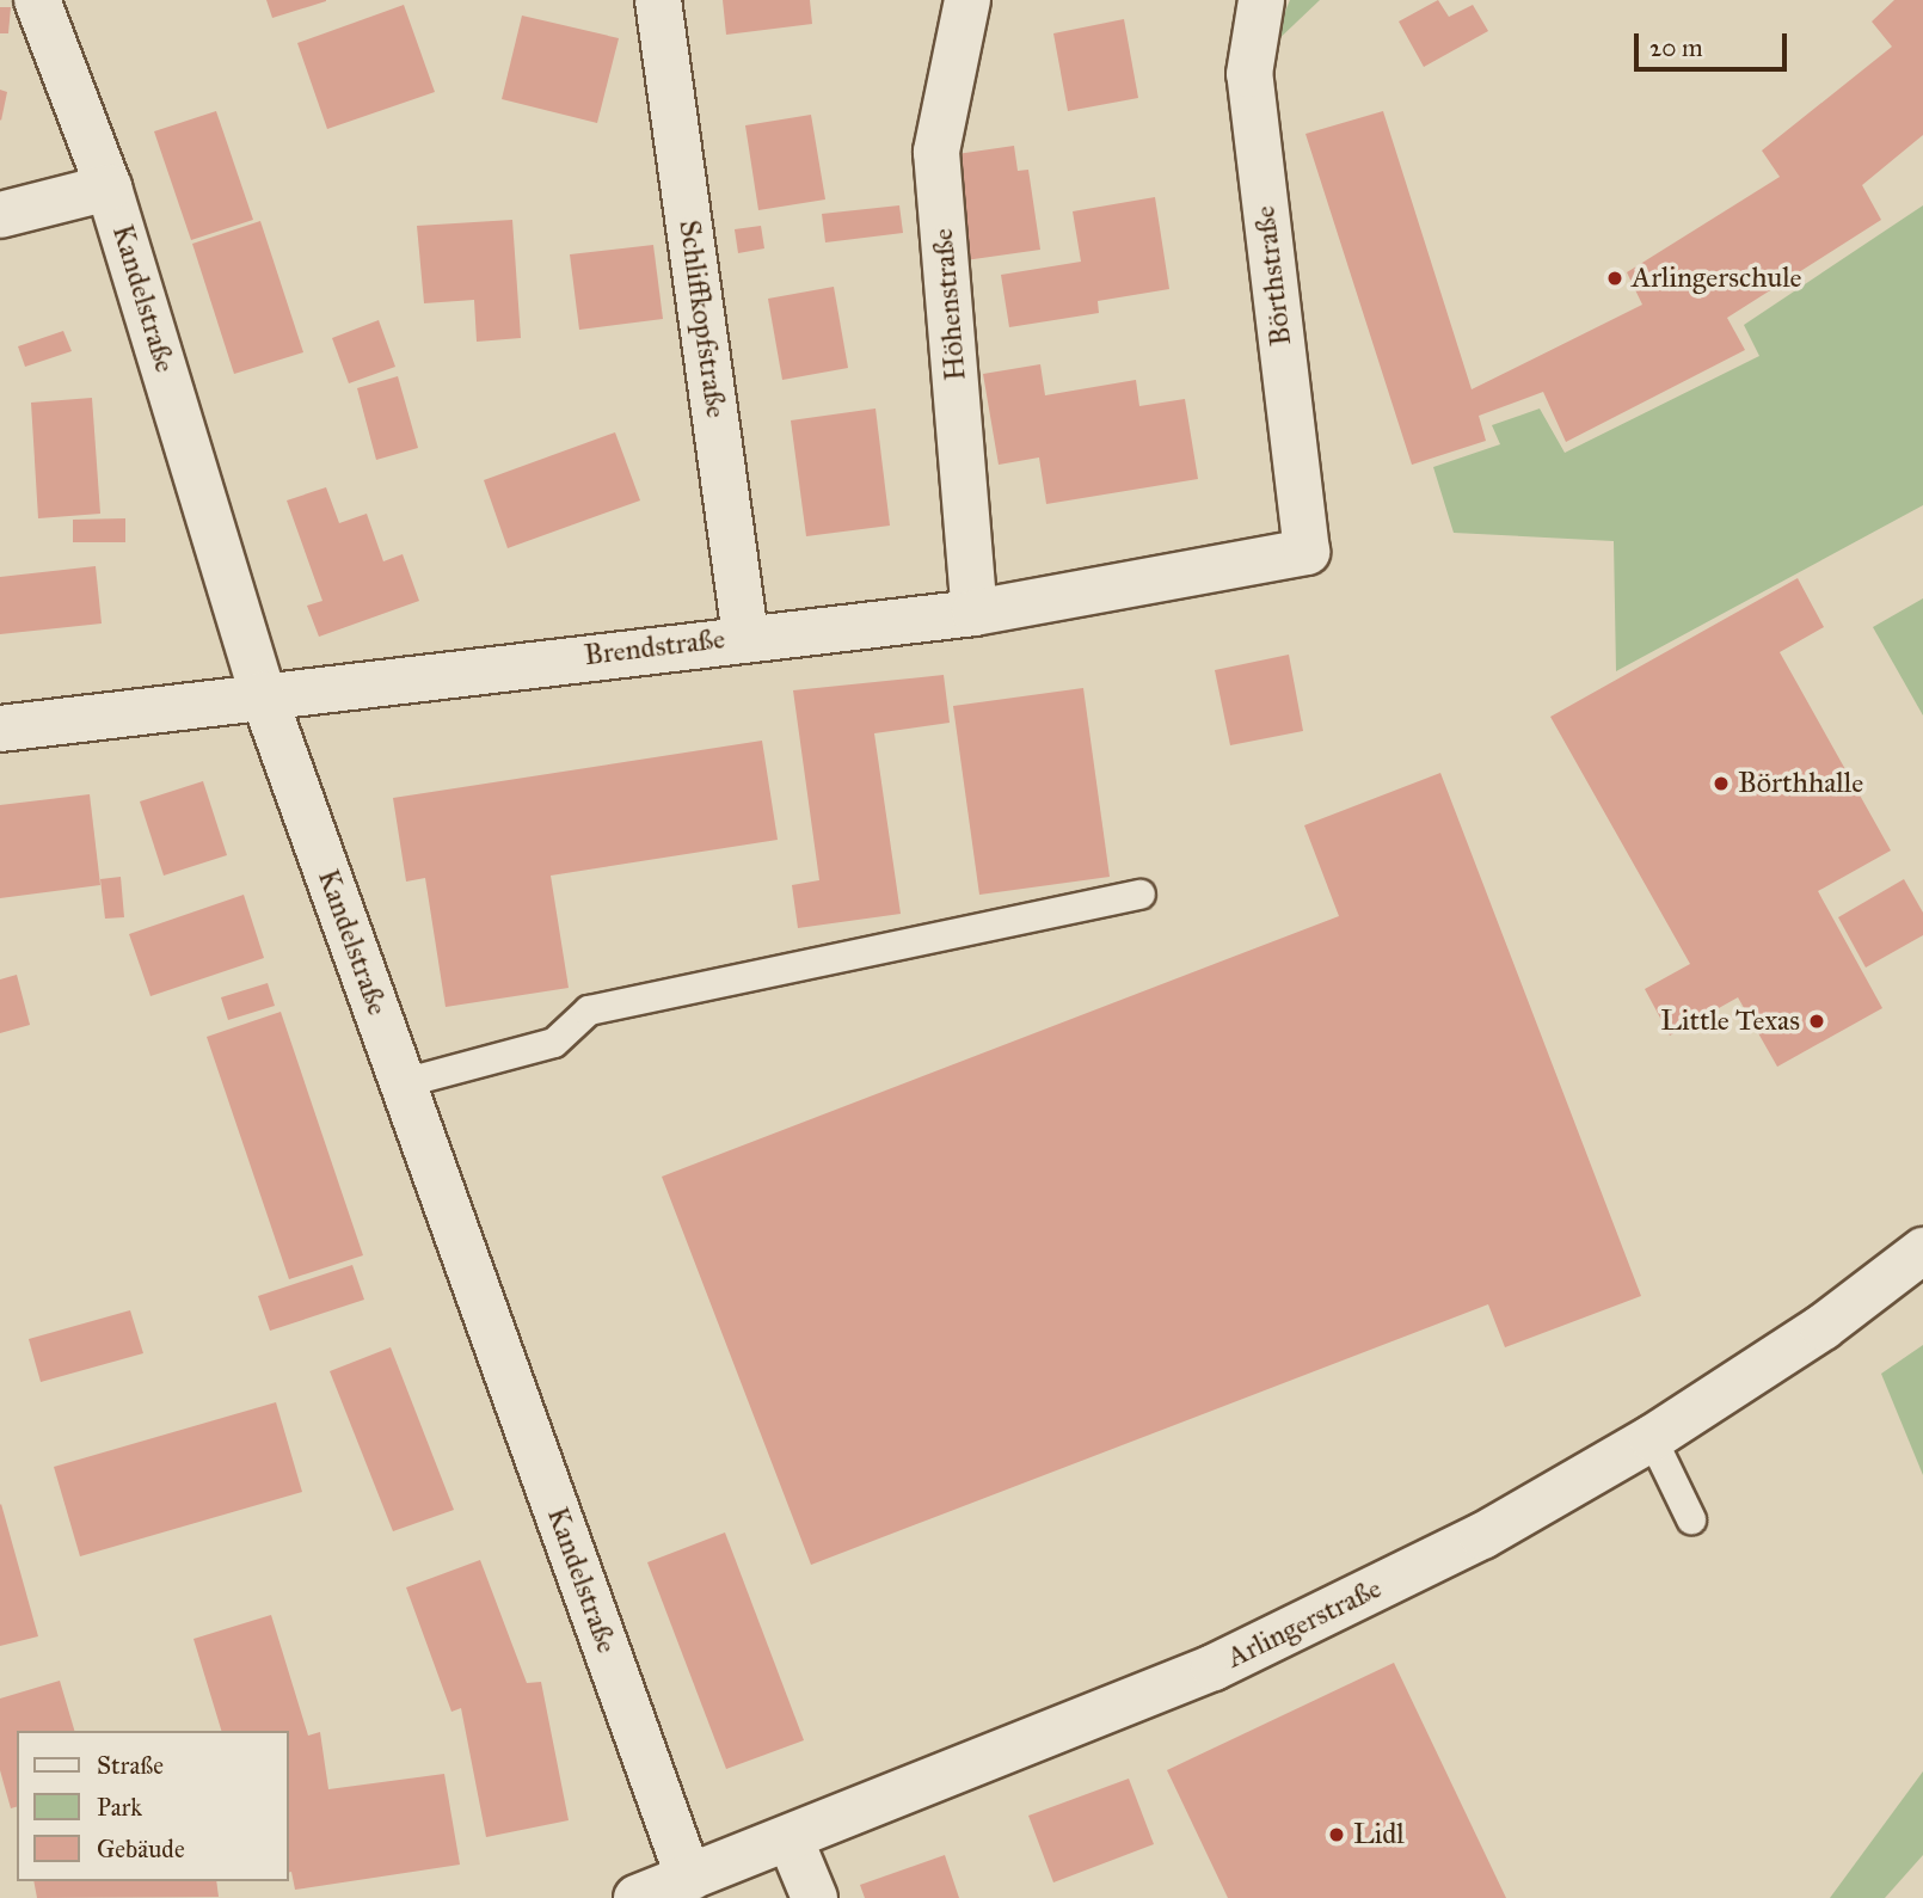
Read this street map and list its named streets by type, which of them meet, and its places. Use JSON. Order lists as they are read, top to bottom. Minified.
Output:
{"streets":{"street":["Börthstraße","Kandelstraße","Höhenstraße","Schliffkopfstraße","Brendstraße","Arlingerstraße"]},"crossings":[["Börthstraße","Brendstraße"],["Kandelstraße","Brendstraße"],["Kandelstraße","Arlingerstraße"],["Höhenstraße","Brendstraße"],["Schliffkopfstraße","Brendstraße"]],"places":["Arlingerschule","Börthhalle","Little Texas","Lidl"],"legend":["Straße","Park","Gebäude"],"scale_bar":"20 m"}
